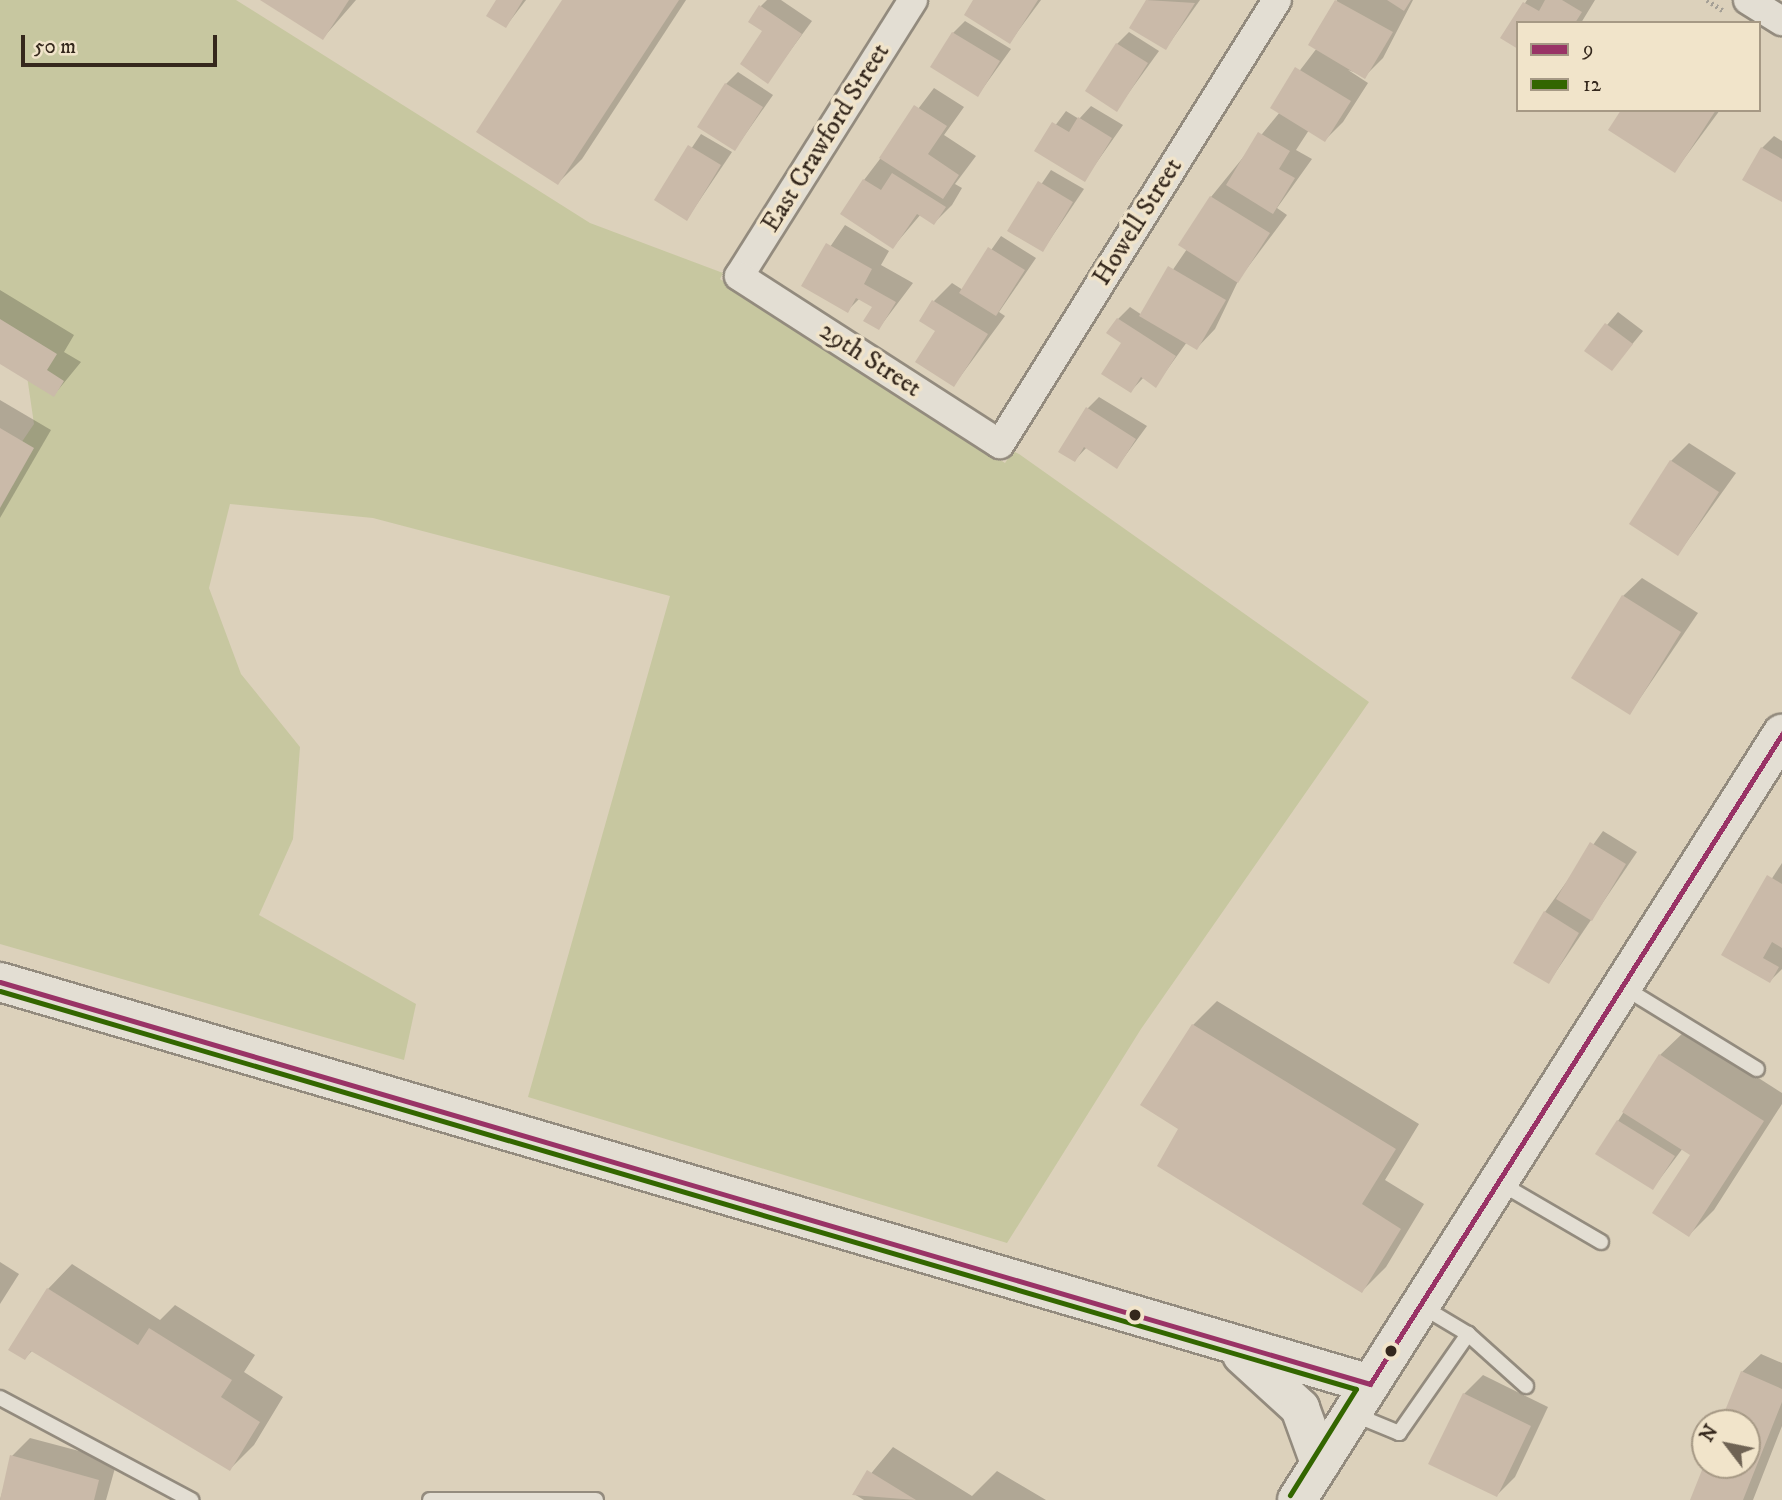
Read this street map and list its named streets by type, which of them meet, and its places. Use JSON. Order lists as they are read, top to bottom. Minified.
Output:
{"streets":{"street":["East Crawford Street","Howell Street","29th Street"]},"crossings":[["East Crawford Street","29th Street"],["Howell Street","29th Street"]],"lines":["transit line 9","transit line 12"],"legend":["9","12"],"scale_bar":"50 m","north":"top left"}
